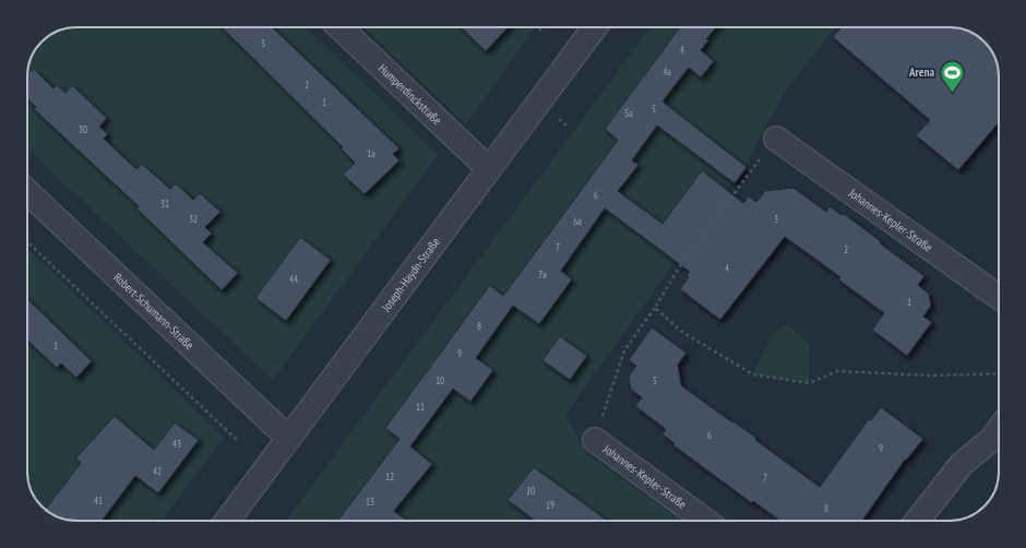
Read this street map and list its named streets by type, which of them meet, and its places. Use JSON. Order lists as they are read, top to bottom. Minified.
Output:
{"streets":{"street":["Humperdinckstraße","Johannes-Kepler-Straße","Joseph-Haydn-Straße","Robert-Schumann-Straße"]},"crossings":[["Humperdinckstraße","Joseph-Haydn-Straße"],["Joseph-Haydn-Straße","Robert-Schumann-Straße"]],"places":{"sports":["Arena"]},"house_numbers":["3","4","4a","2","1","5","5a","30","1a","6","31","32","3","6a","7","2","4","7a","44","1","8","1","9","10","5","11","6","43","9","42","12","7","20","41","13","19","8"]}
